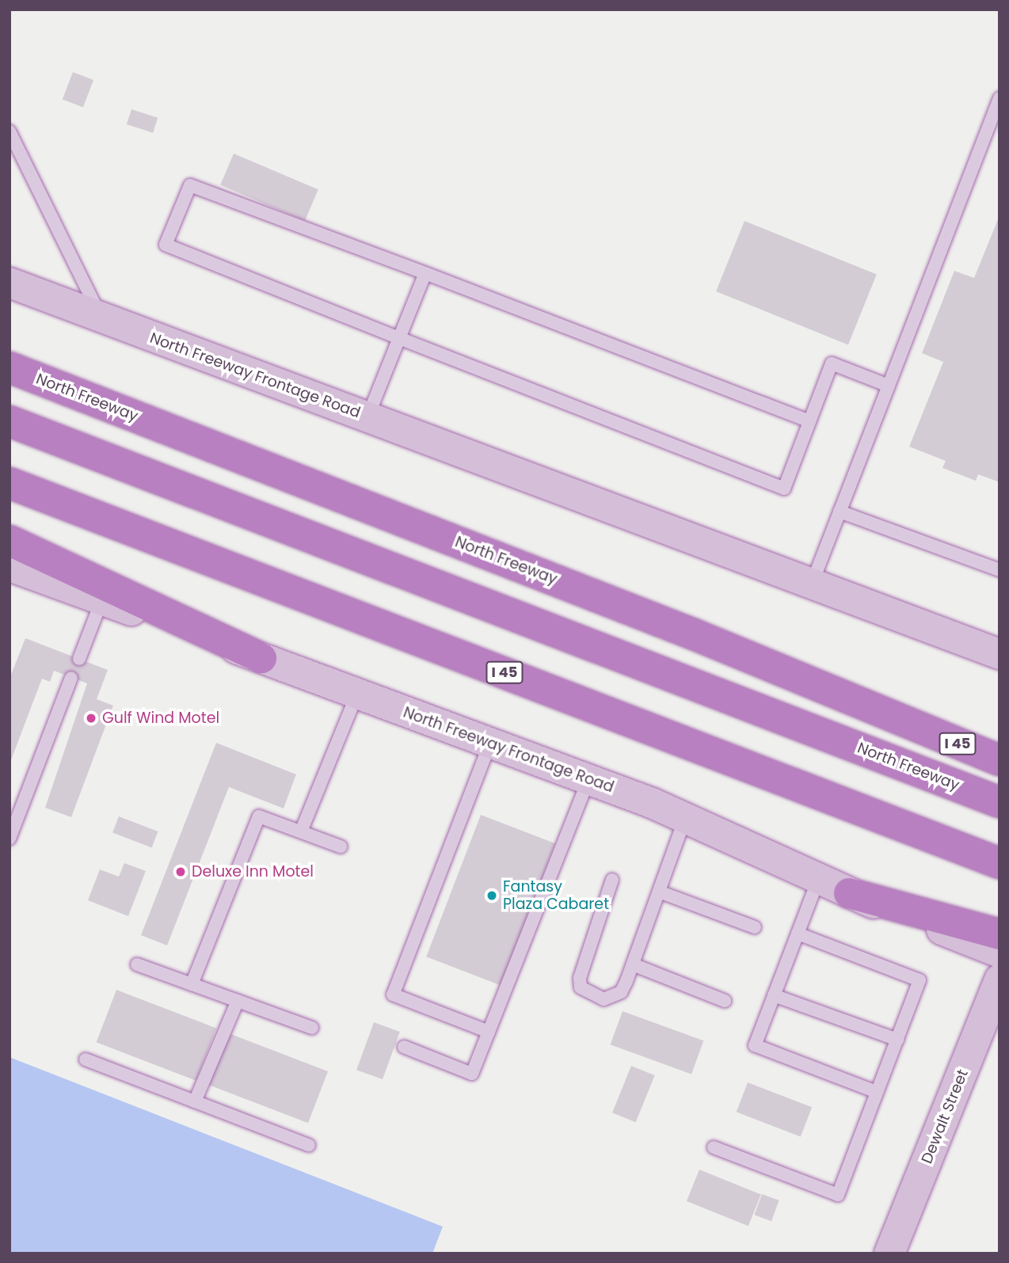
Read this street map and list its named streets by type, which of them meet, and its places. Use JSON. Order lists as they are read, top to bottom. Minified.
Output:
{"streets":{"highway":["North Freeway","I 45"],"main road":["North Freeway Frontage Road","Dewalt Street"]},"places":["Gulf Wind Motel","Deluxe Inn Motel","Fantasy Plaza Cabaret"]}
